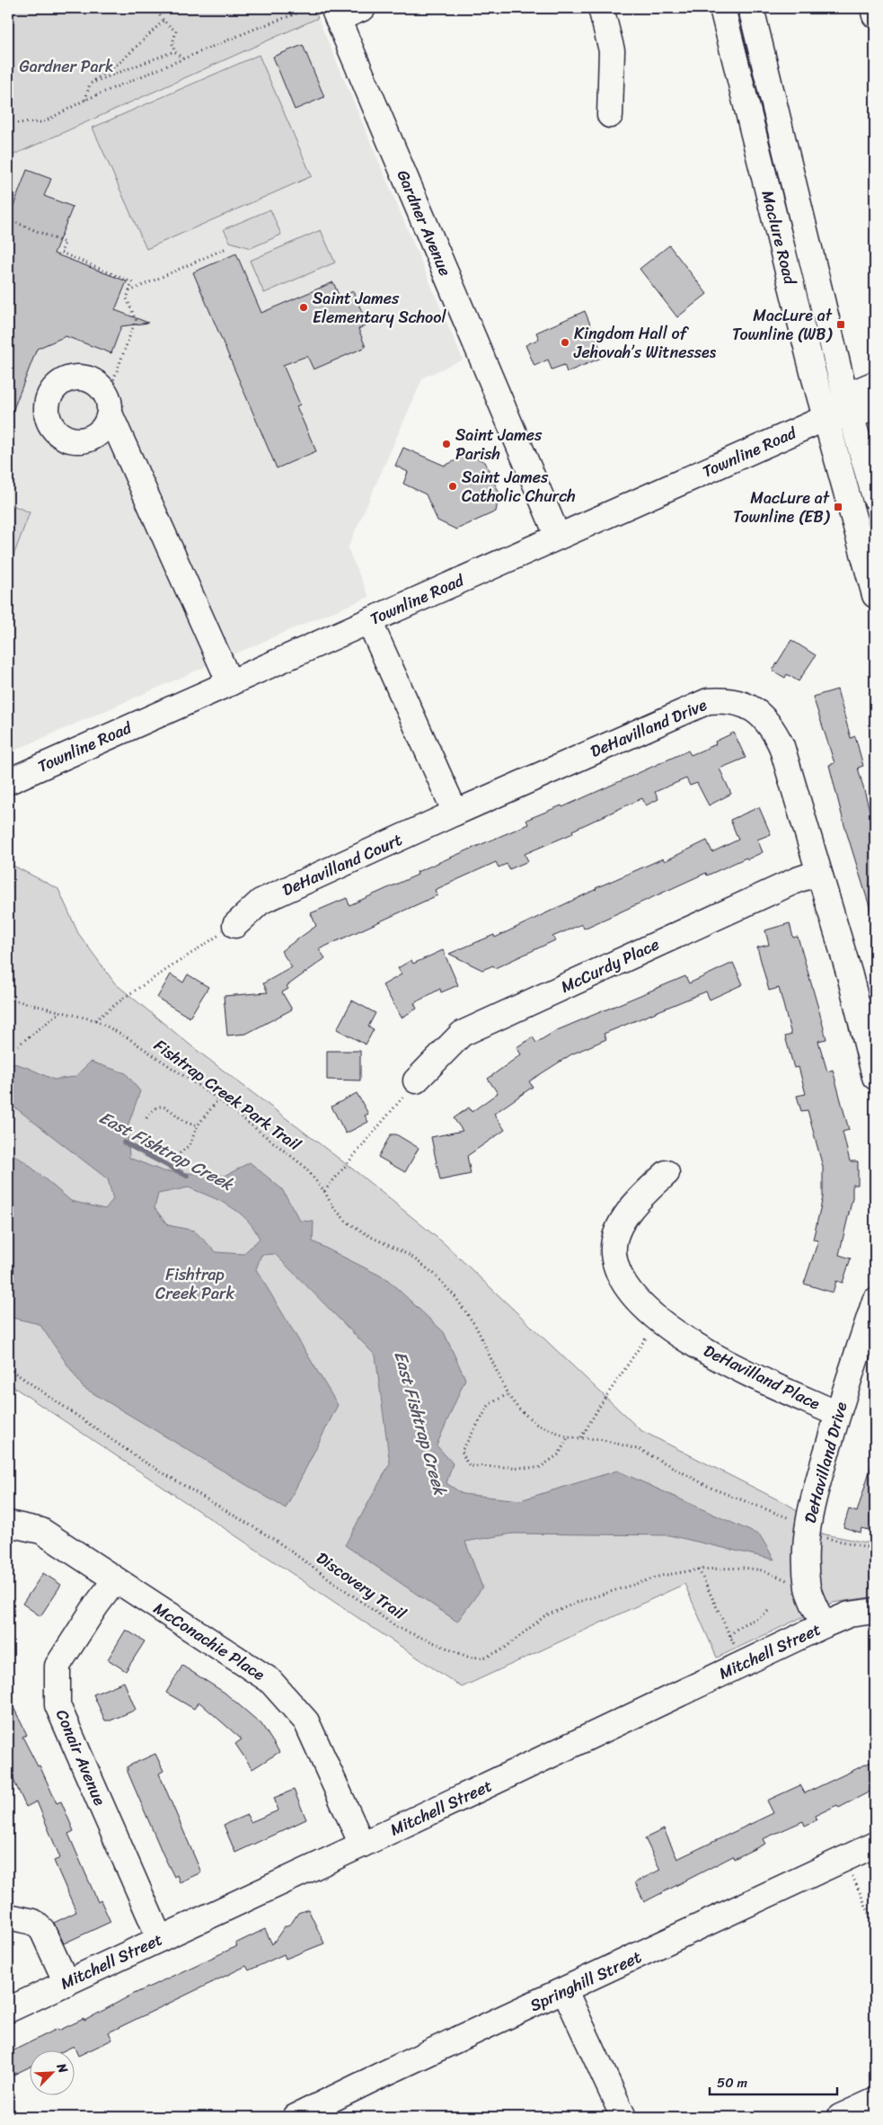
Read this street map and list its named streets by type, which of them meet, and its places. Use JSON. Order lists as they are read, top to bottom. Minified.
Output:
{"streets":{"street":["Gardner Avenue","Maclure Road","Townline Road","DeHavilland Drive","DeHavilland Court","McCurdy Place","DeHavilland Place","McConachie Place","Mitchell Street","Conair Avenue","Springhill Street"],"path":["Fishtrap Creek Park Trail","Discovery Trail"]},"crossings":[["Gardner Avenue","Townline Road"],["Maclure Road","Townline Road"],["DeHavilland Drive","DeHavilland Court"],["DeHavilland Drive","McCurdy Place"],["DeHavilland Drive","Fishtrap Creek Park Trail"],["DeHavilland Drive","DeHavilland Place"],["DeHavilland Drive","Discovery Trail"],["DeHavilland Drive","Mitchell Street"],["McConachie Place","Mitchell Street"],["McConachie Place","Conair Avenue"],["Mitchell Street","Conair Avenue"]],"water":["East Fishtrap Creek"],"parks":["Gardner Park","Fishtrap Creek Park"],"places":{"other":["Saint James Elementary School","Kingdom Hall of Jehovah’s Witnesses","Saint James Parish","Saint James Catholic Church"],"transit":["MacLure at Townline (WB)","MacLure at Townline (EB)"]},"scale_bar":"50 m","north":"top right"}
